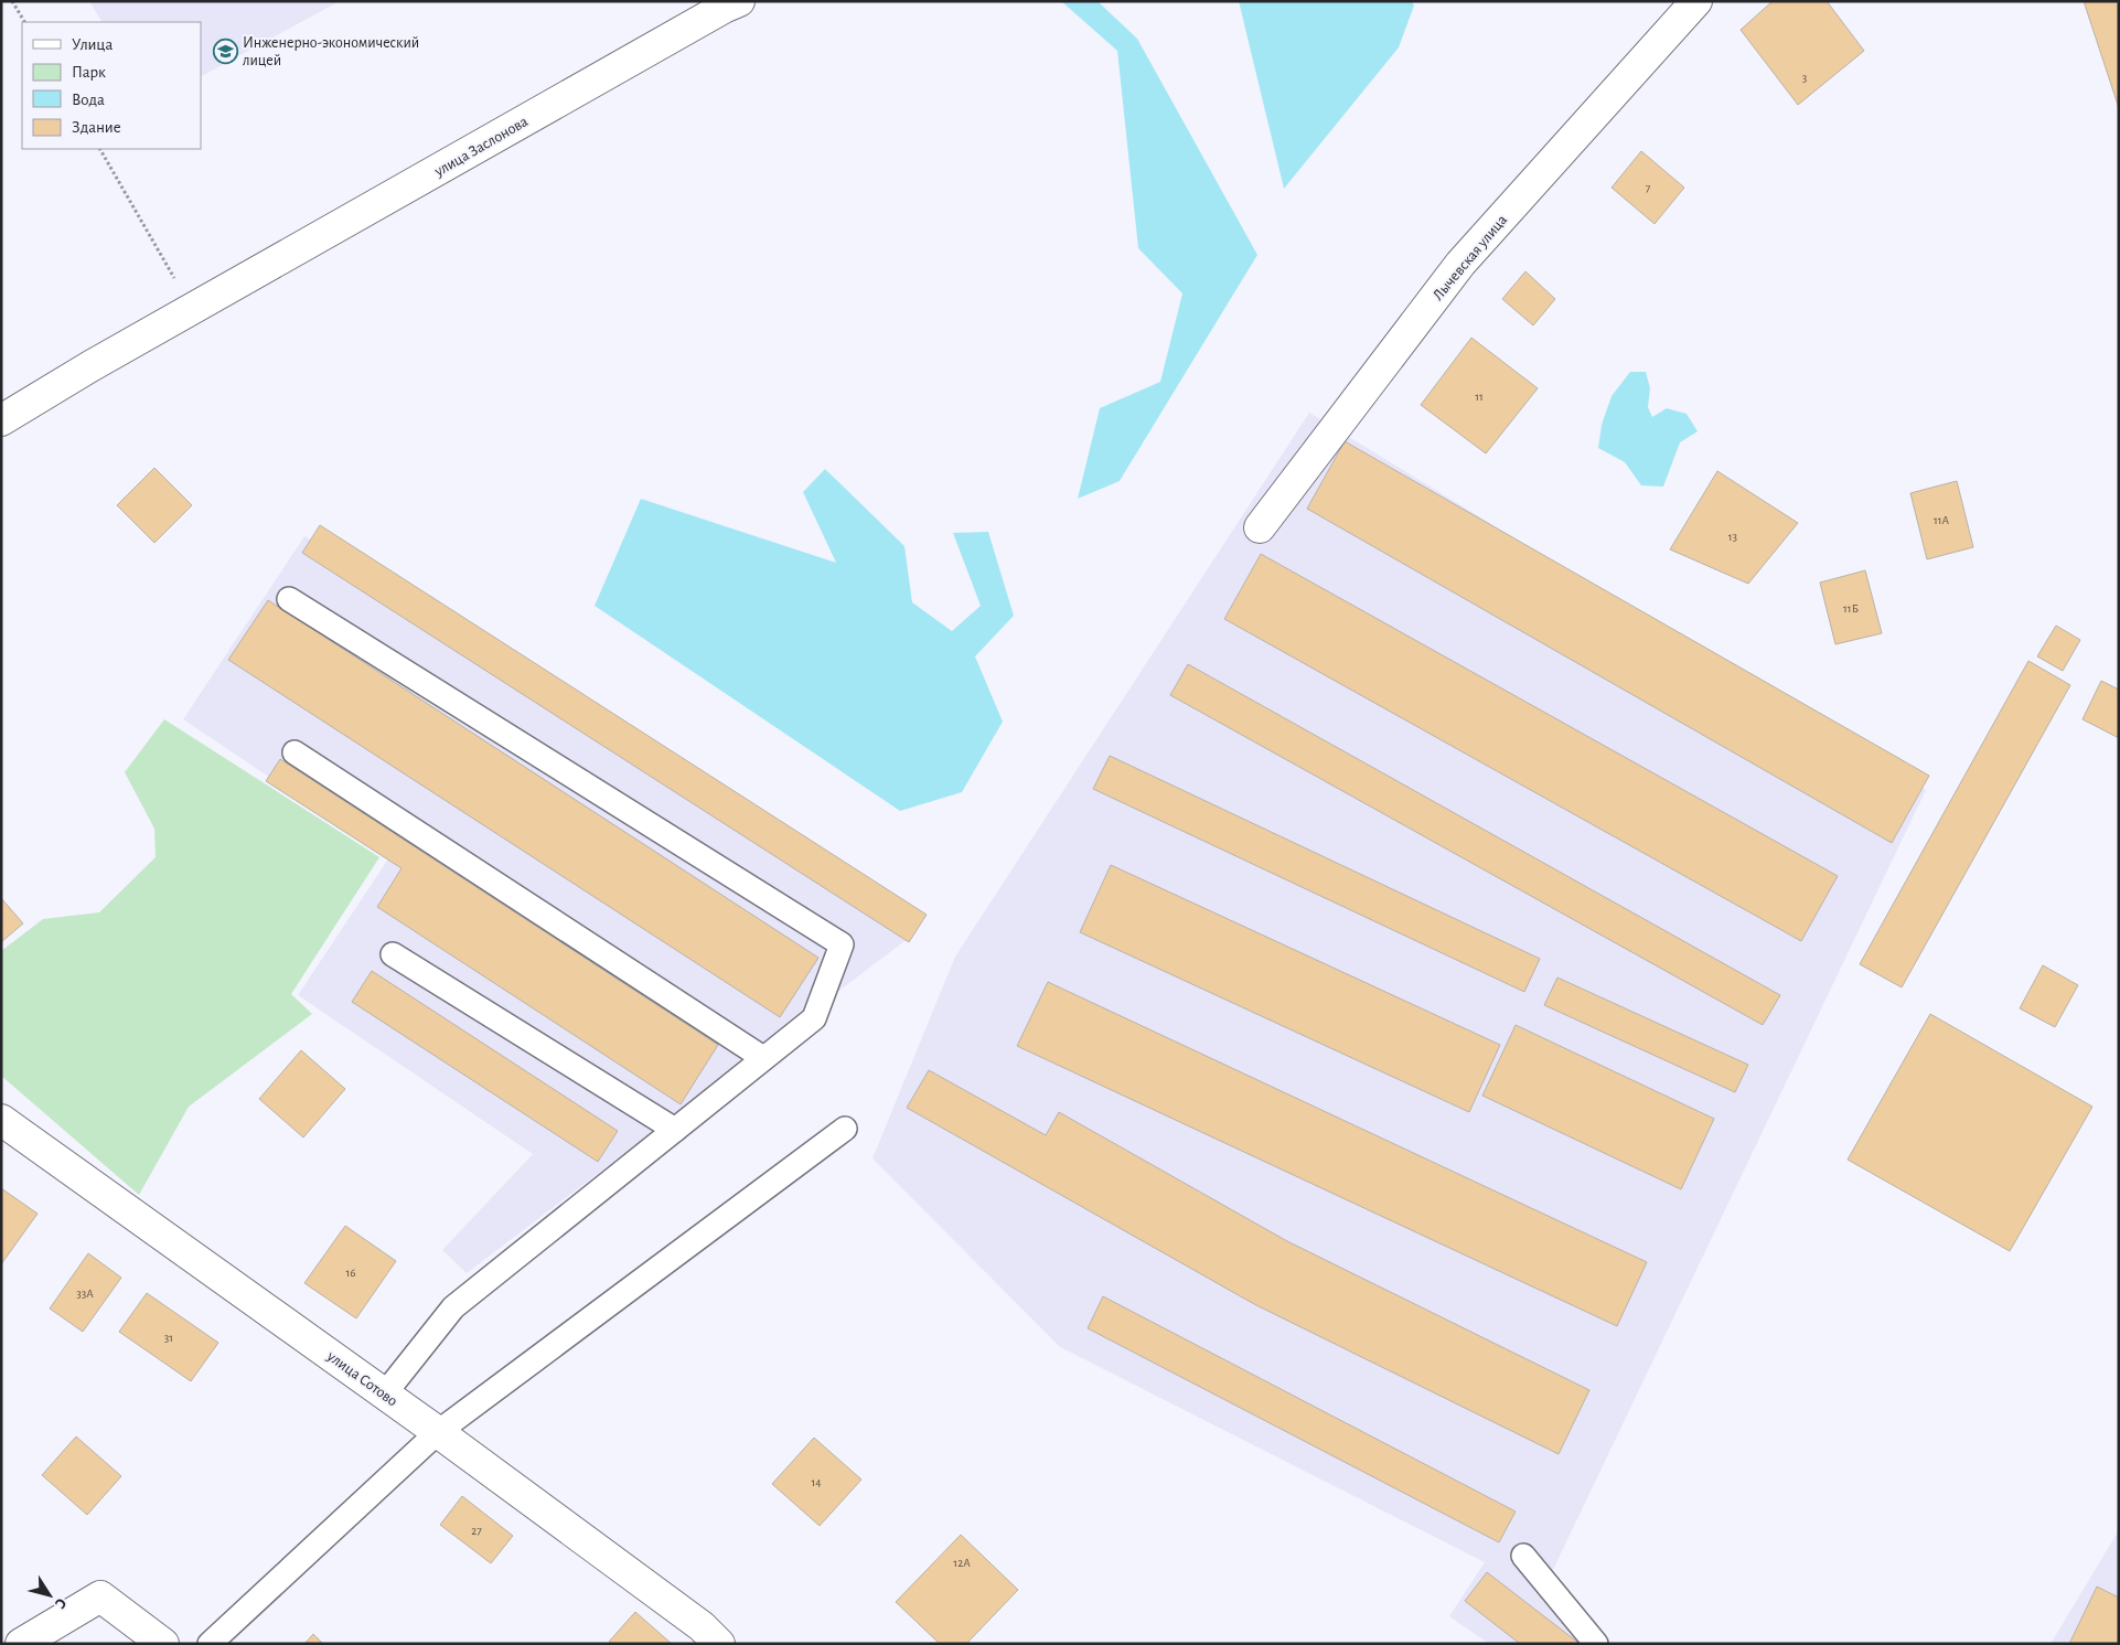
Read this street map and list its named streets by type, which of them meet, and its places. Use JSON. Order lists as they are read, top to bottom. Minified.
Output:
{"streets":{"street":["улица Заслонова","Лычевская улица","улица Сотово"]},"places":{"school or university":["Инженерно-экономический лицей"]},"house_numbers":["3","7","11","11А","13","11Б","16","33А","31","14","27","12А"],"legend":["Улица","Парк","Вода","Здание"],"north":"bottom right"}
